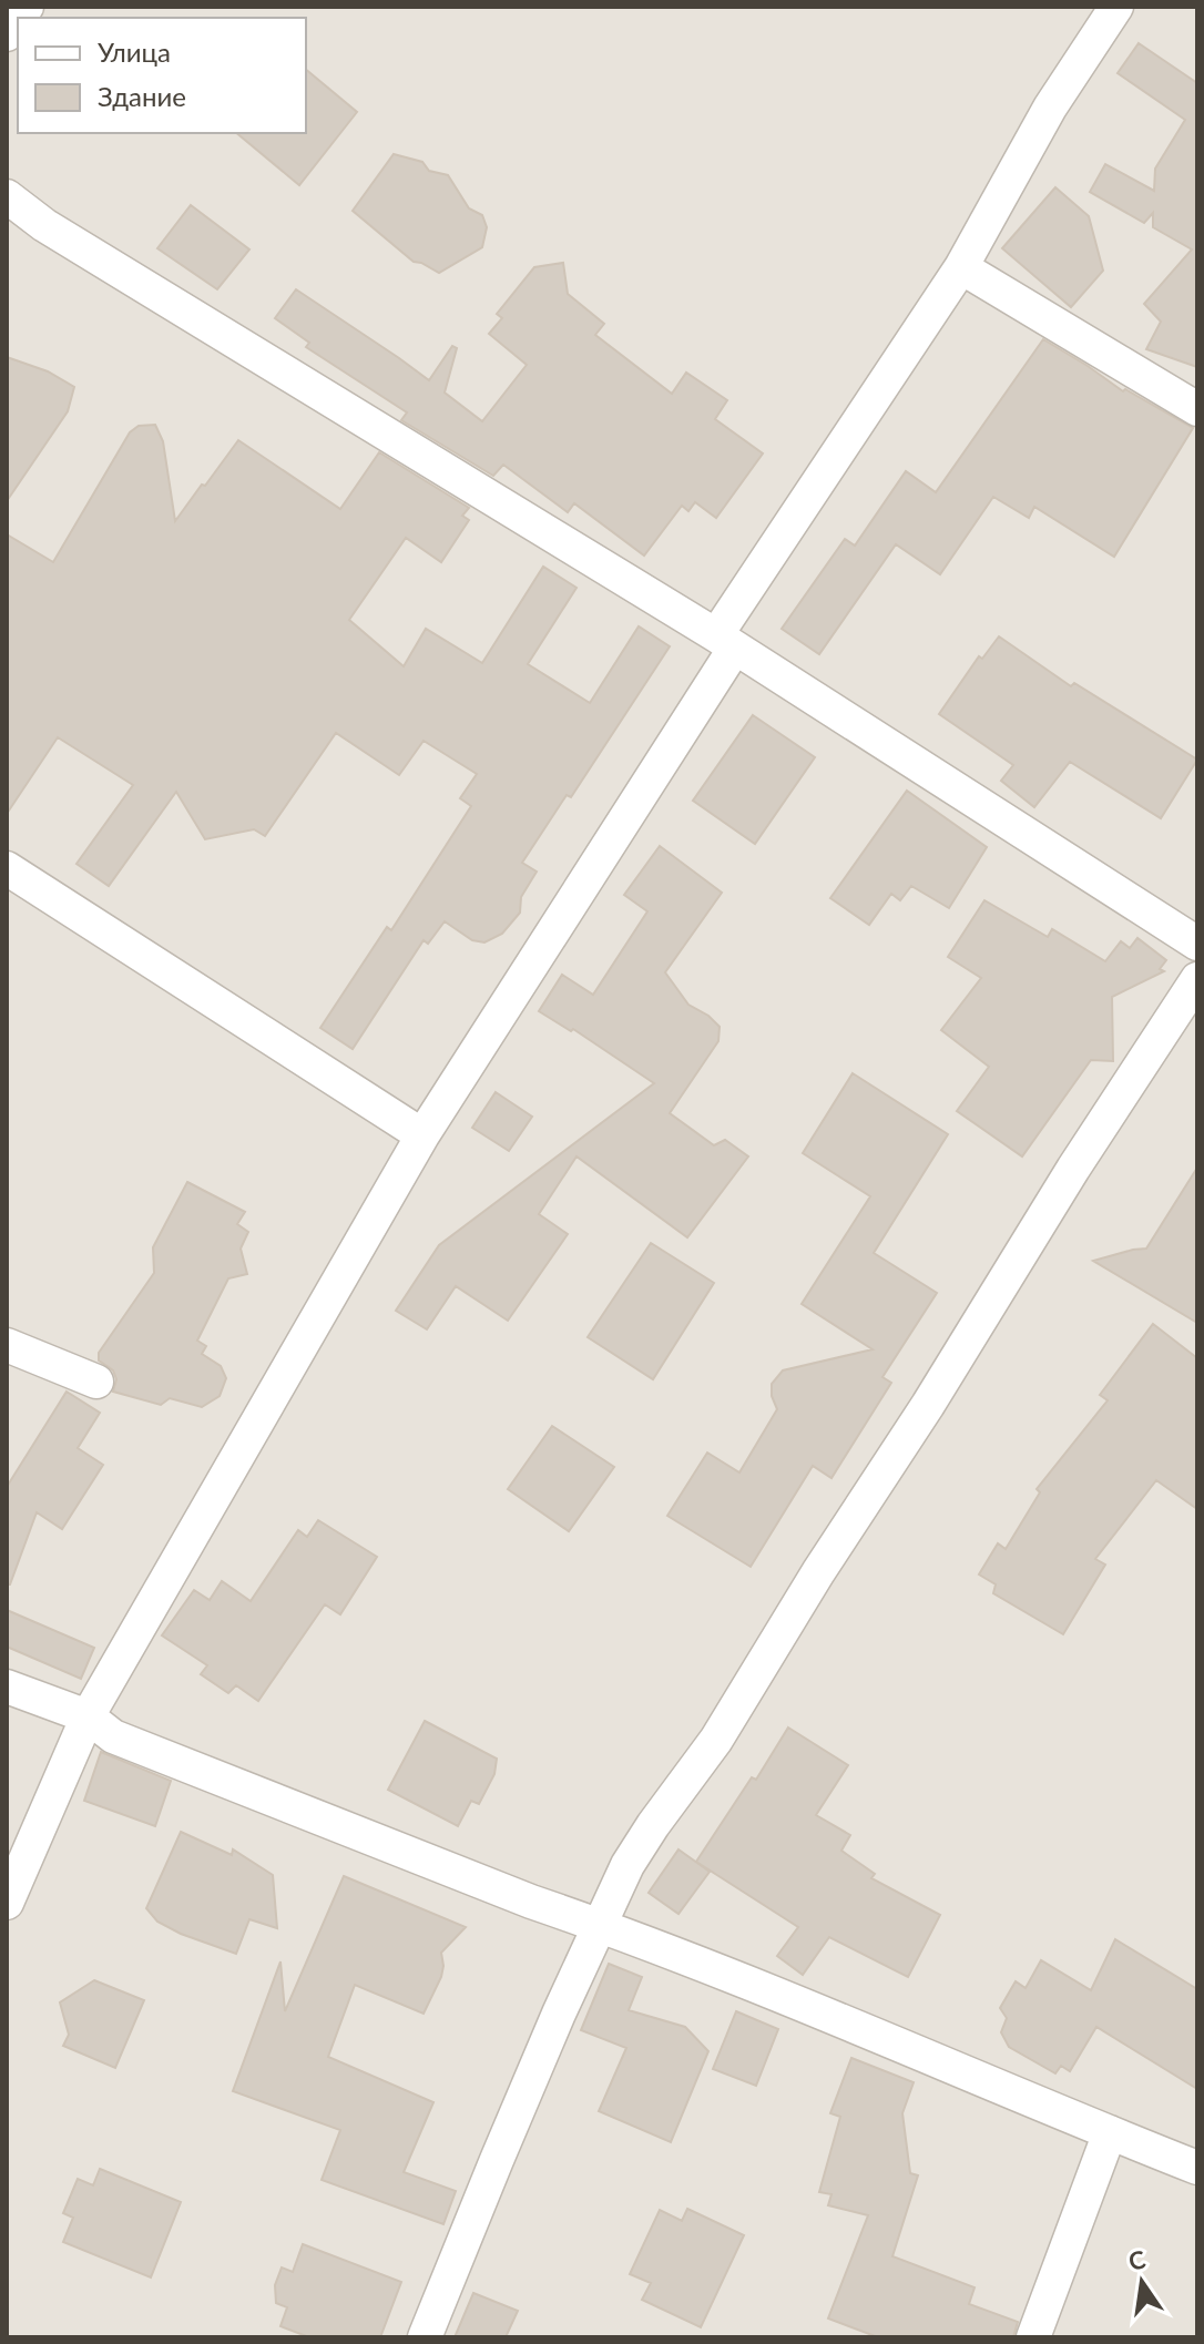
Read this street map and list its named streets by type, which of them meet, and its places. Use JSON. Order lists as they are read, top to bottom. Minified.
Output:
{"legend":["Улица","Здание"],"north":"top"}
